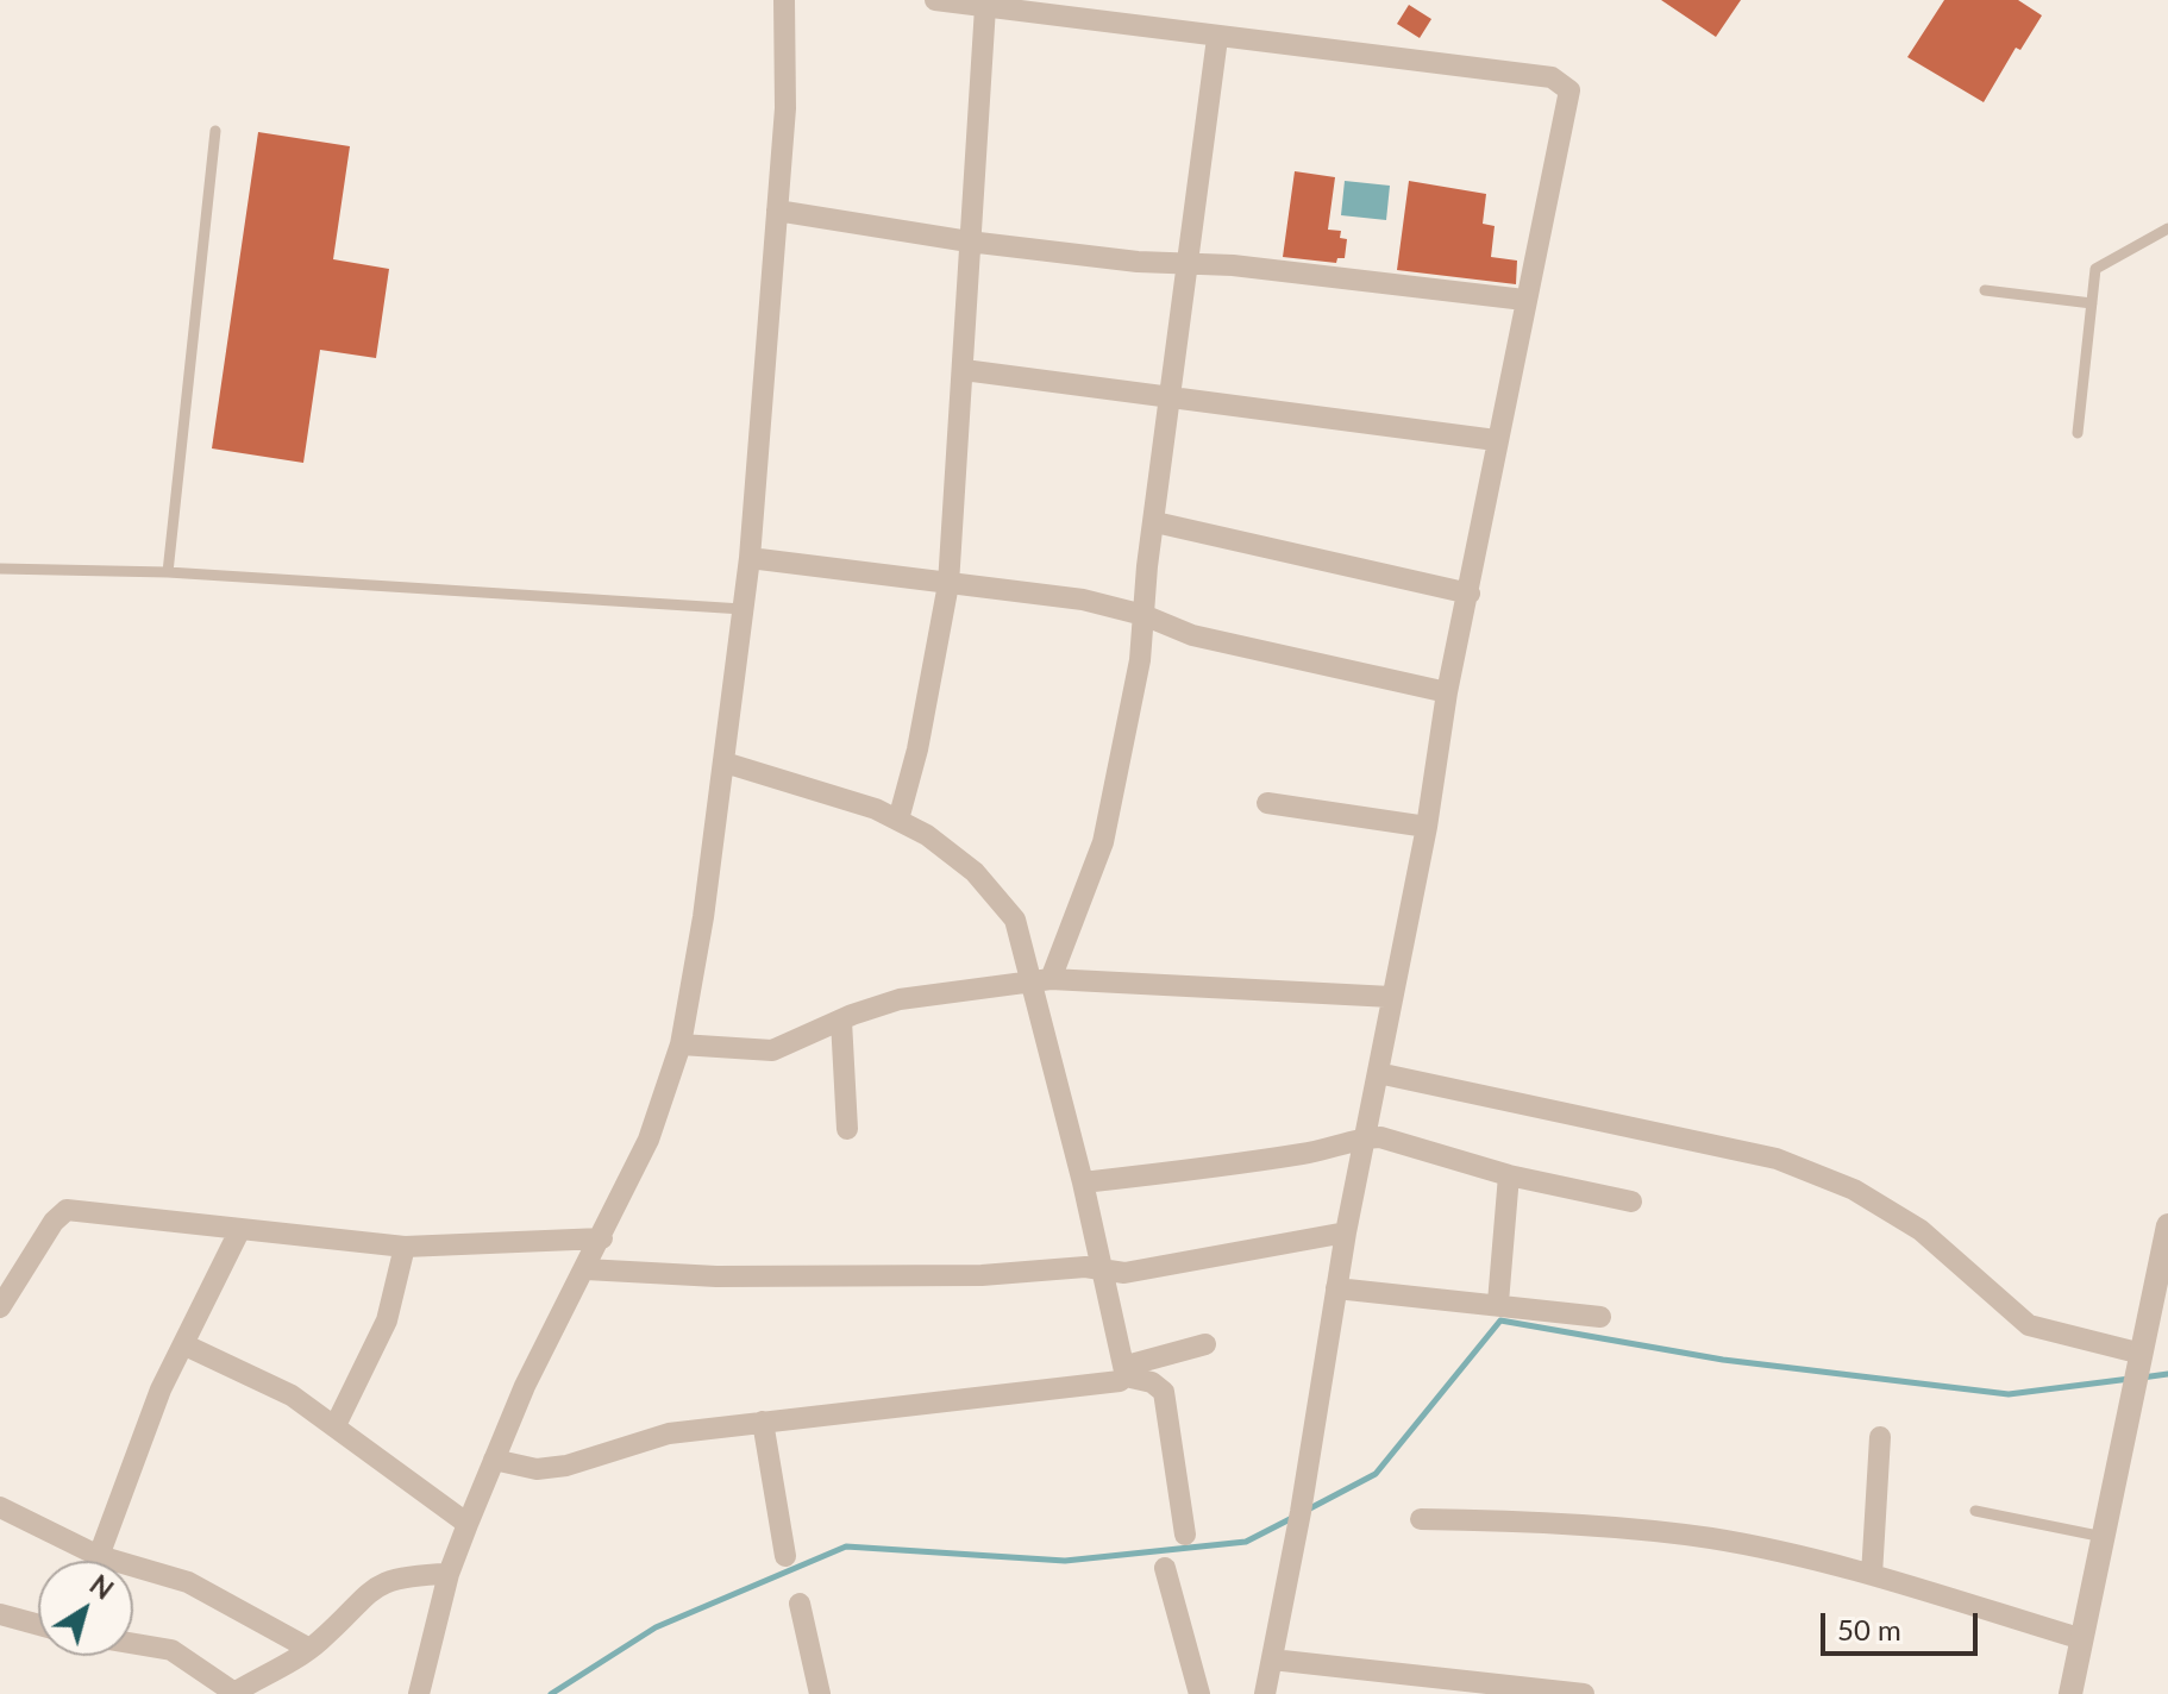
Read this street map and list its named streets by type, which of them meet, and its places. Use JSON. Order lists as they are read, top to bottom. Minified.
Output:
{"scale_bar":"50 m","north":"top right"}
